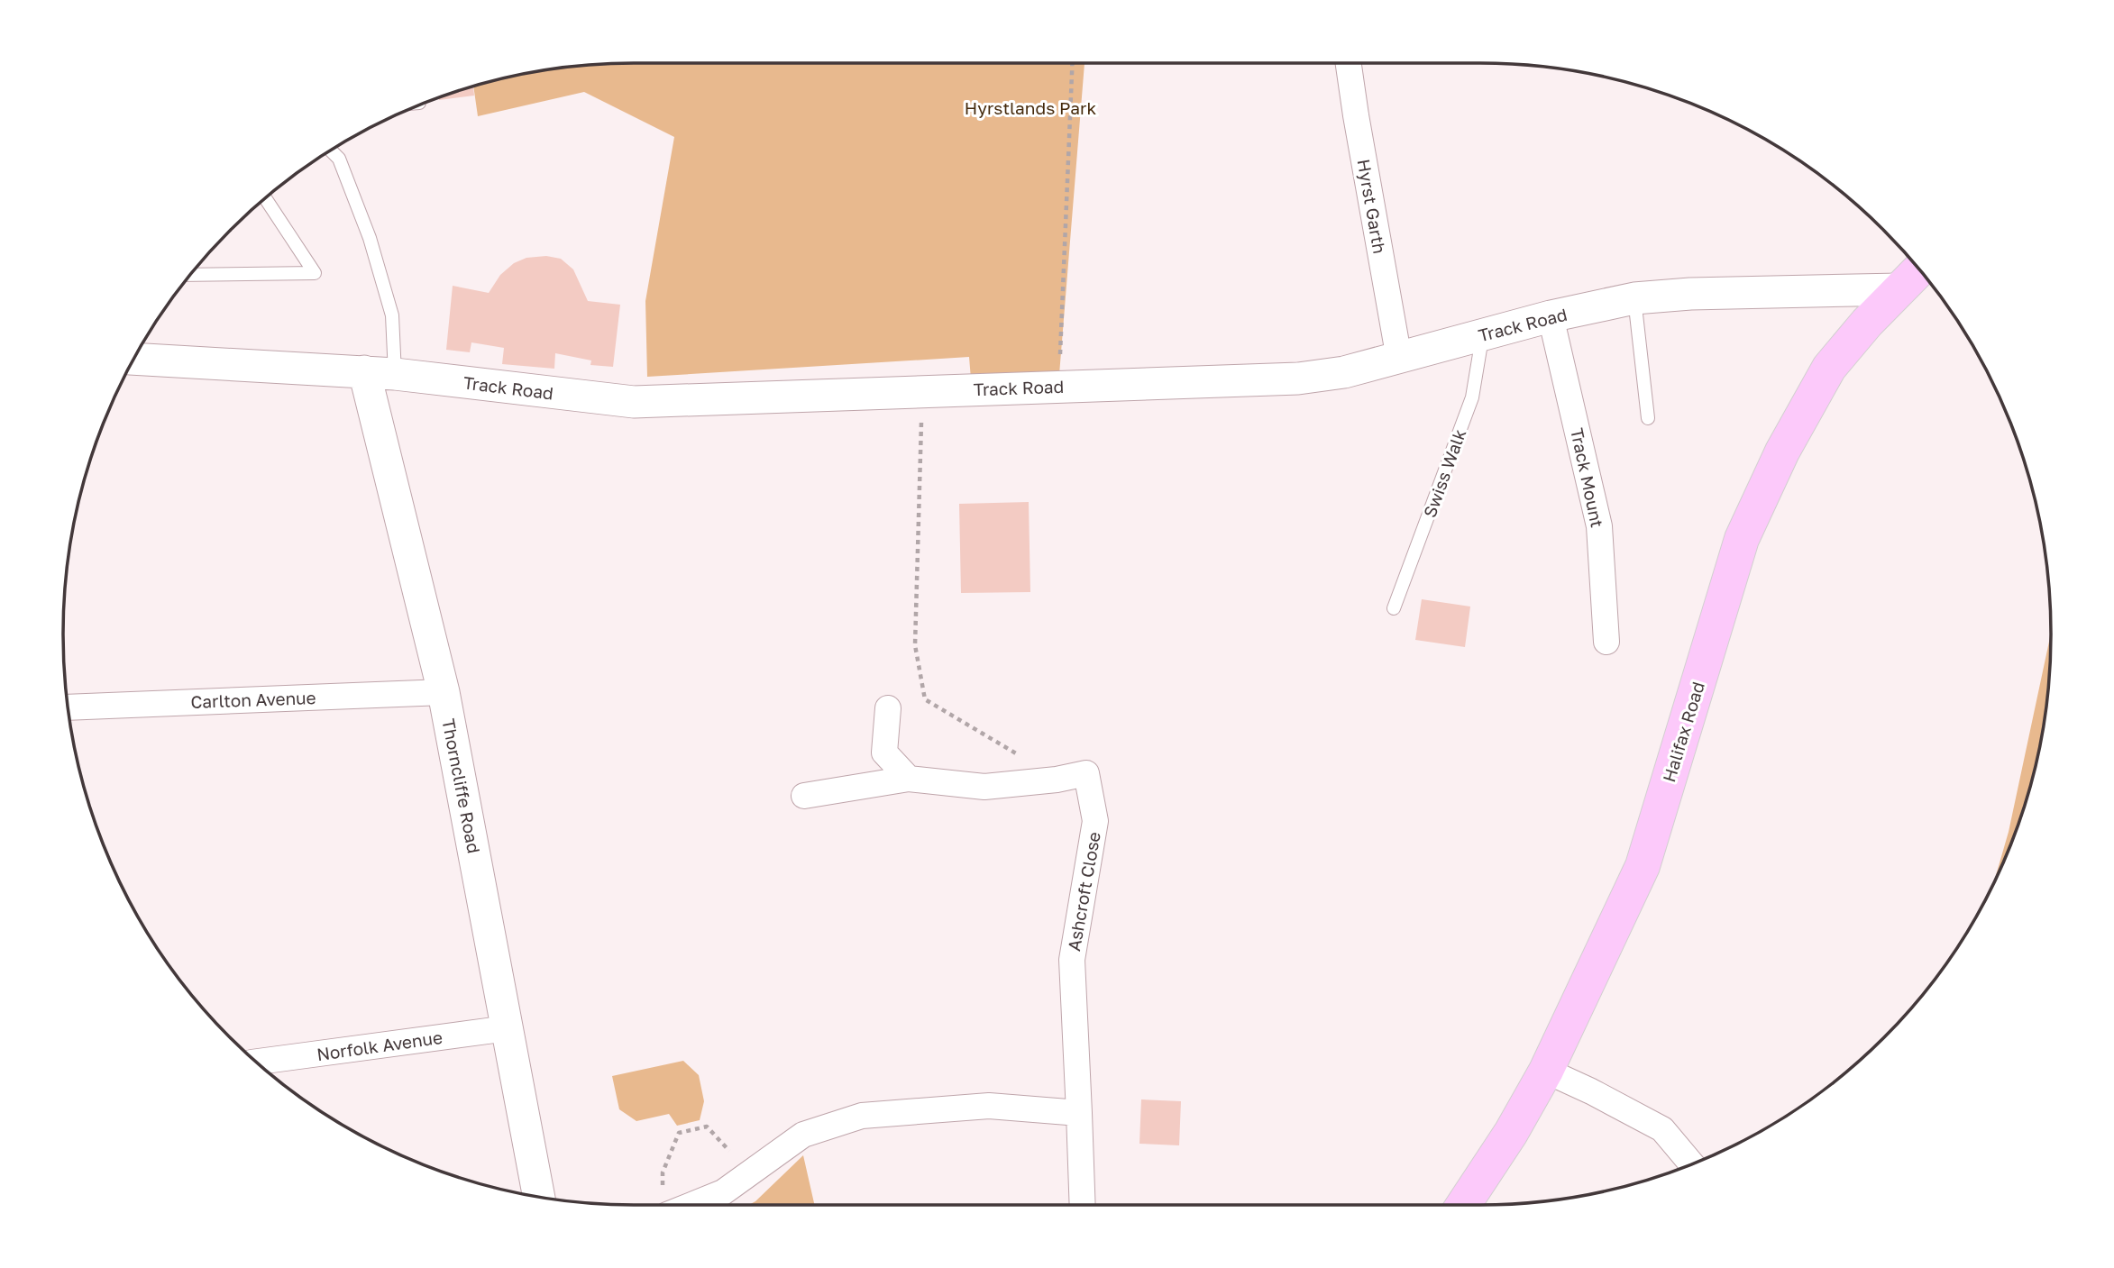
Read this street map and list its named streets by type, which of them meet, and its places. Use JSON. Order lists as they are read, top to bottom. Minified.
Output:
{"streets":{"main road":["Halifax Road"],"street":["Hyrst Garth","Track Road","Track Mount","Carlton Avenue","Thorncliffe Road","Ashcroft Close","Norfolk Avenue"],"lane":["Swiss Walk"]},"crossings":[["Hyrst Garth","Track Road"],["Track Road","Swiss Walk"],["Track Road","Track Mount"],["Track Road","Halifax Road"],["Track Road","Thorncliffe Road"],["Carlton Avenue","Thorncliffe Road"],["Thorncliffe Road","Norfolk Avenue"]],"parks":["Hyrstlands Park"]}
